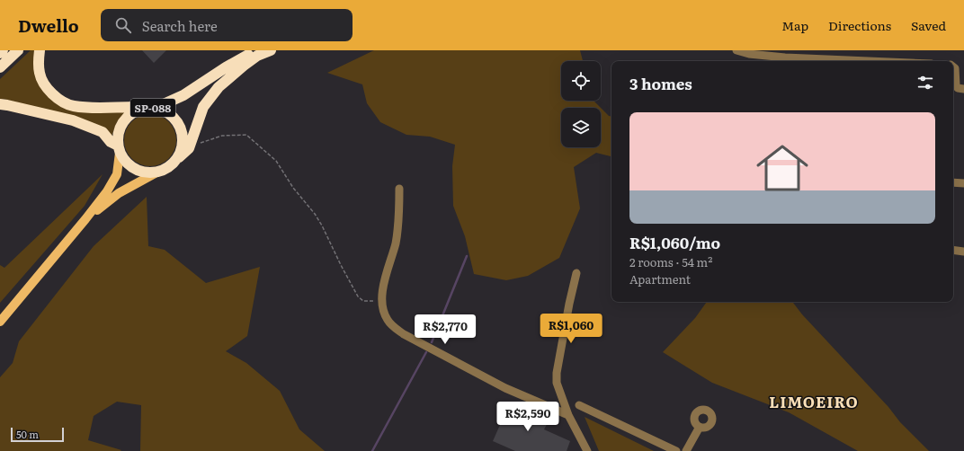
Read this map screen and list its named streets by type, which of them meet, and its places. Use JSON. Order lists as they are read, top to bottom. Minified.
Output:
{"streets":{"highway":["SP-088"]},"districts":["LIMOEIRO"],"scale_bar":"50 m","page":{"header":"Dwello","search":"Search here","nav":["Map","Directions","Saved"],"heading":"3 homes","list":[{"name":"R$1,060/mo","note":"2 rooms · 54 m² · Apartment"}],"price":["R$1,060","R$2,770","R$2,590"],"scale":"50 m"}}
